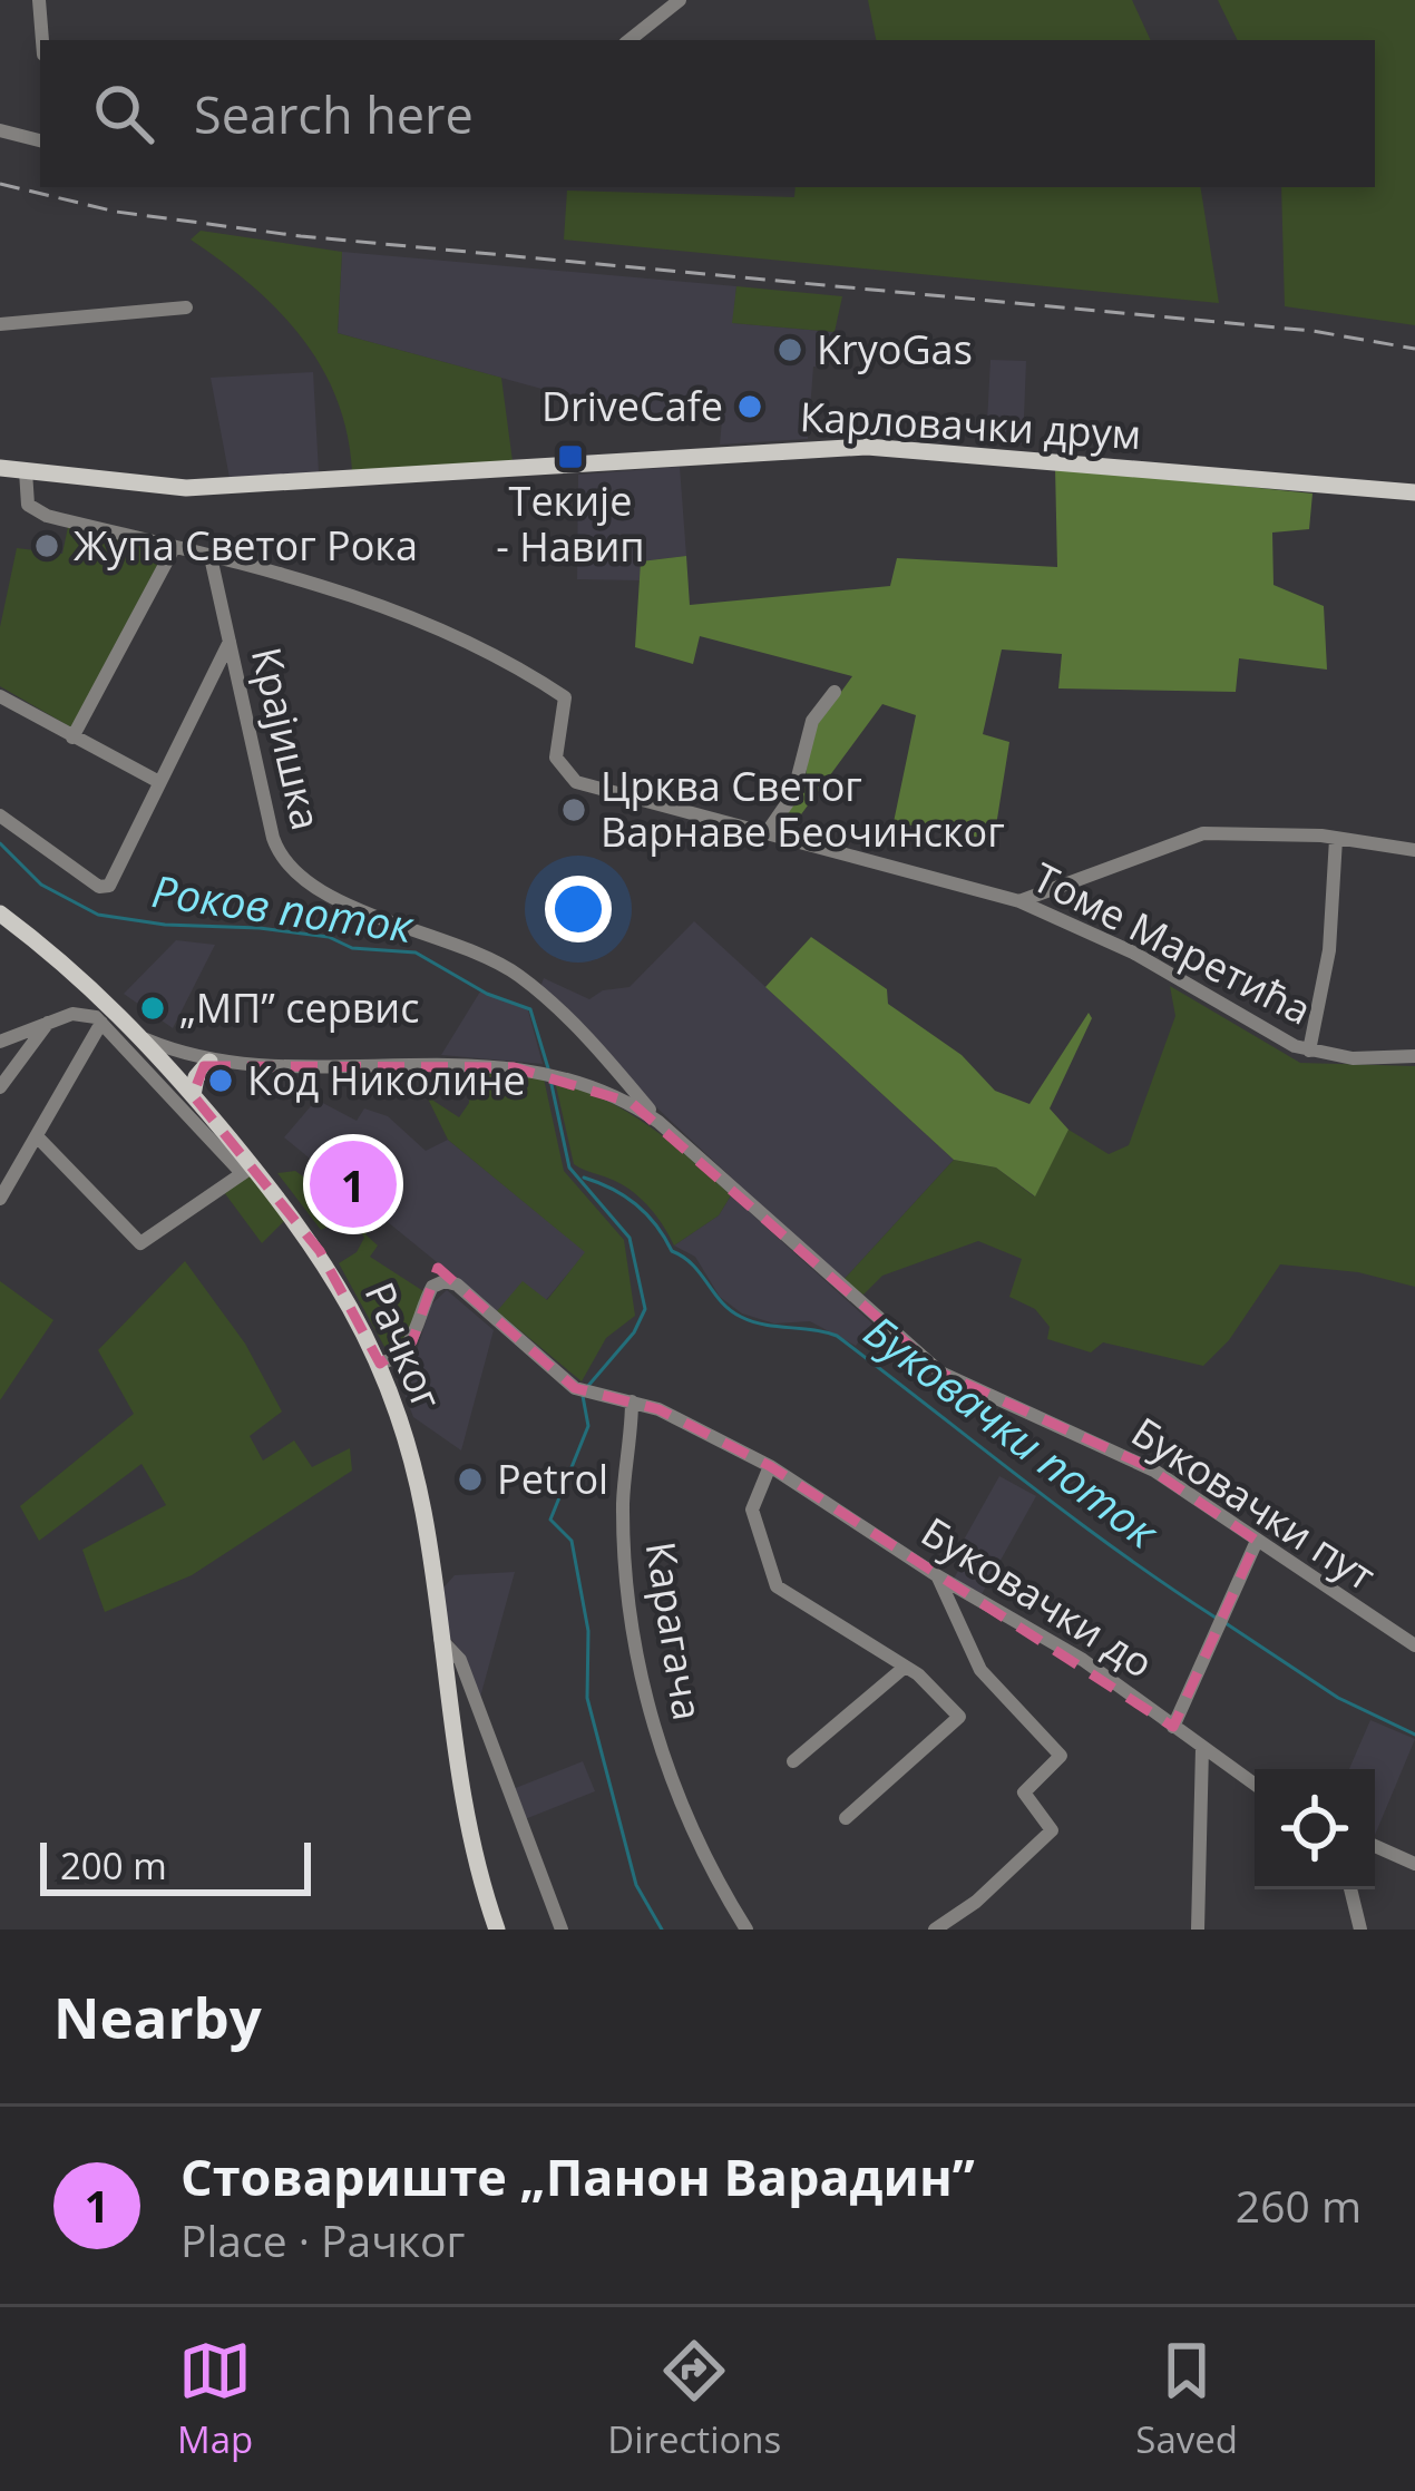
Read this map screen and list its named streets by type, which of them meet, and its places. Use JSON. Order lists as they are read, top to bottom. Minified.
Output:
{"streets":{"main road":["Карловачки друм","Рачког"],"street":["Крајишка","Томе Маретића","Буковачки пут","Буковачки до","Карагача"]},"crossings":[["Карловачки друм","Томе Маретића"],["Крајишка","Томе Маретића"],["Рачког","Буковачки пут"],["Рачког","Буковачки до"],["Буковачки до","Карагача"]],"water":["Роков поток","Буковачки поток"],"places":{"other":["KryoGas","DriveCafe","Жупа Светог Рока","Црква Светог Варнаве Беочинског","„МП” сервис","Код Николине","Petrol"],"transit":["Текије - Навип"]},"scale_bar":"200 m","page":{"search":"Search here","pins":"1","scale":"200 m","heading":"Nearby","list":[{"mark":"1","name":"Стовариште „Панон Варадин”","note":"Place · Рачког","value":"260 m"}],"nav":["Map","Directions","Saved"]}}
